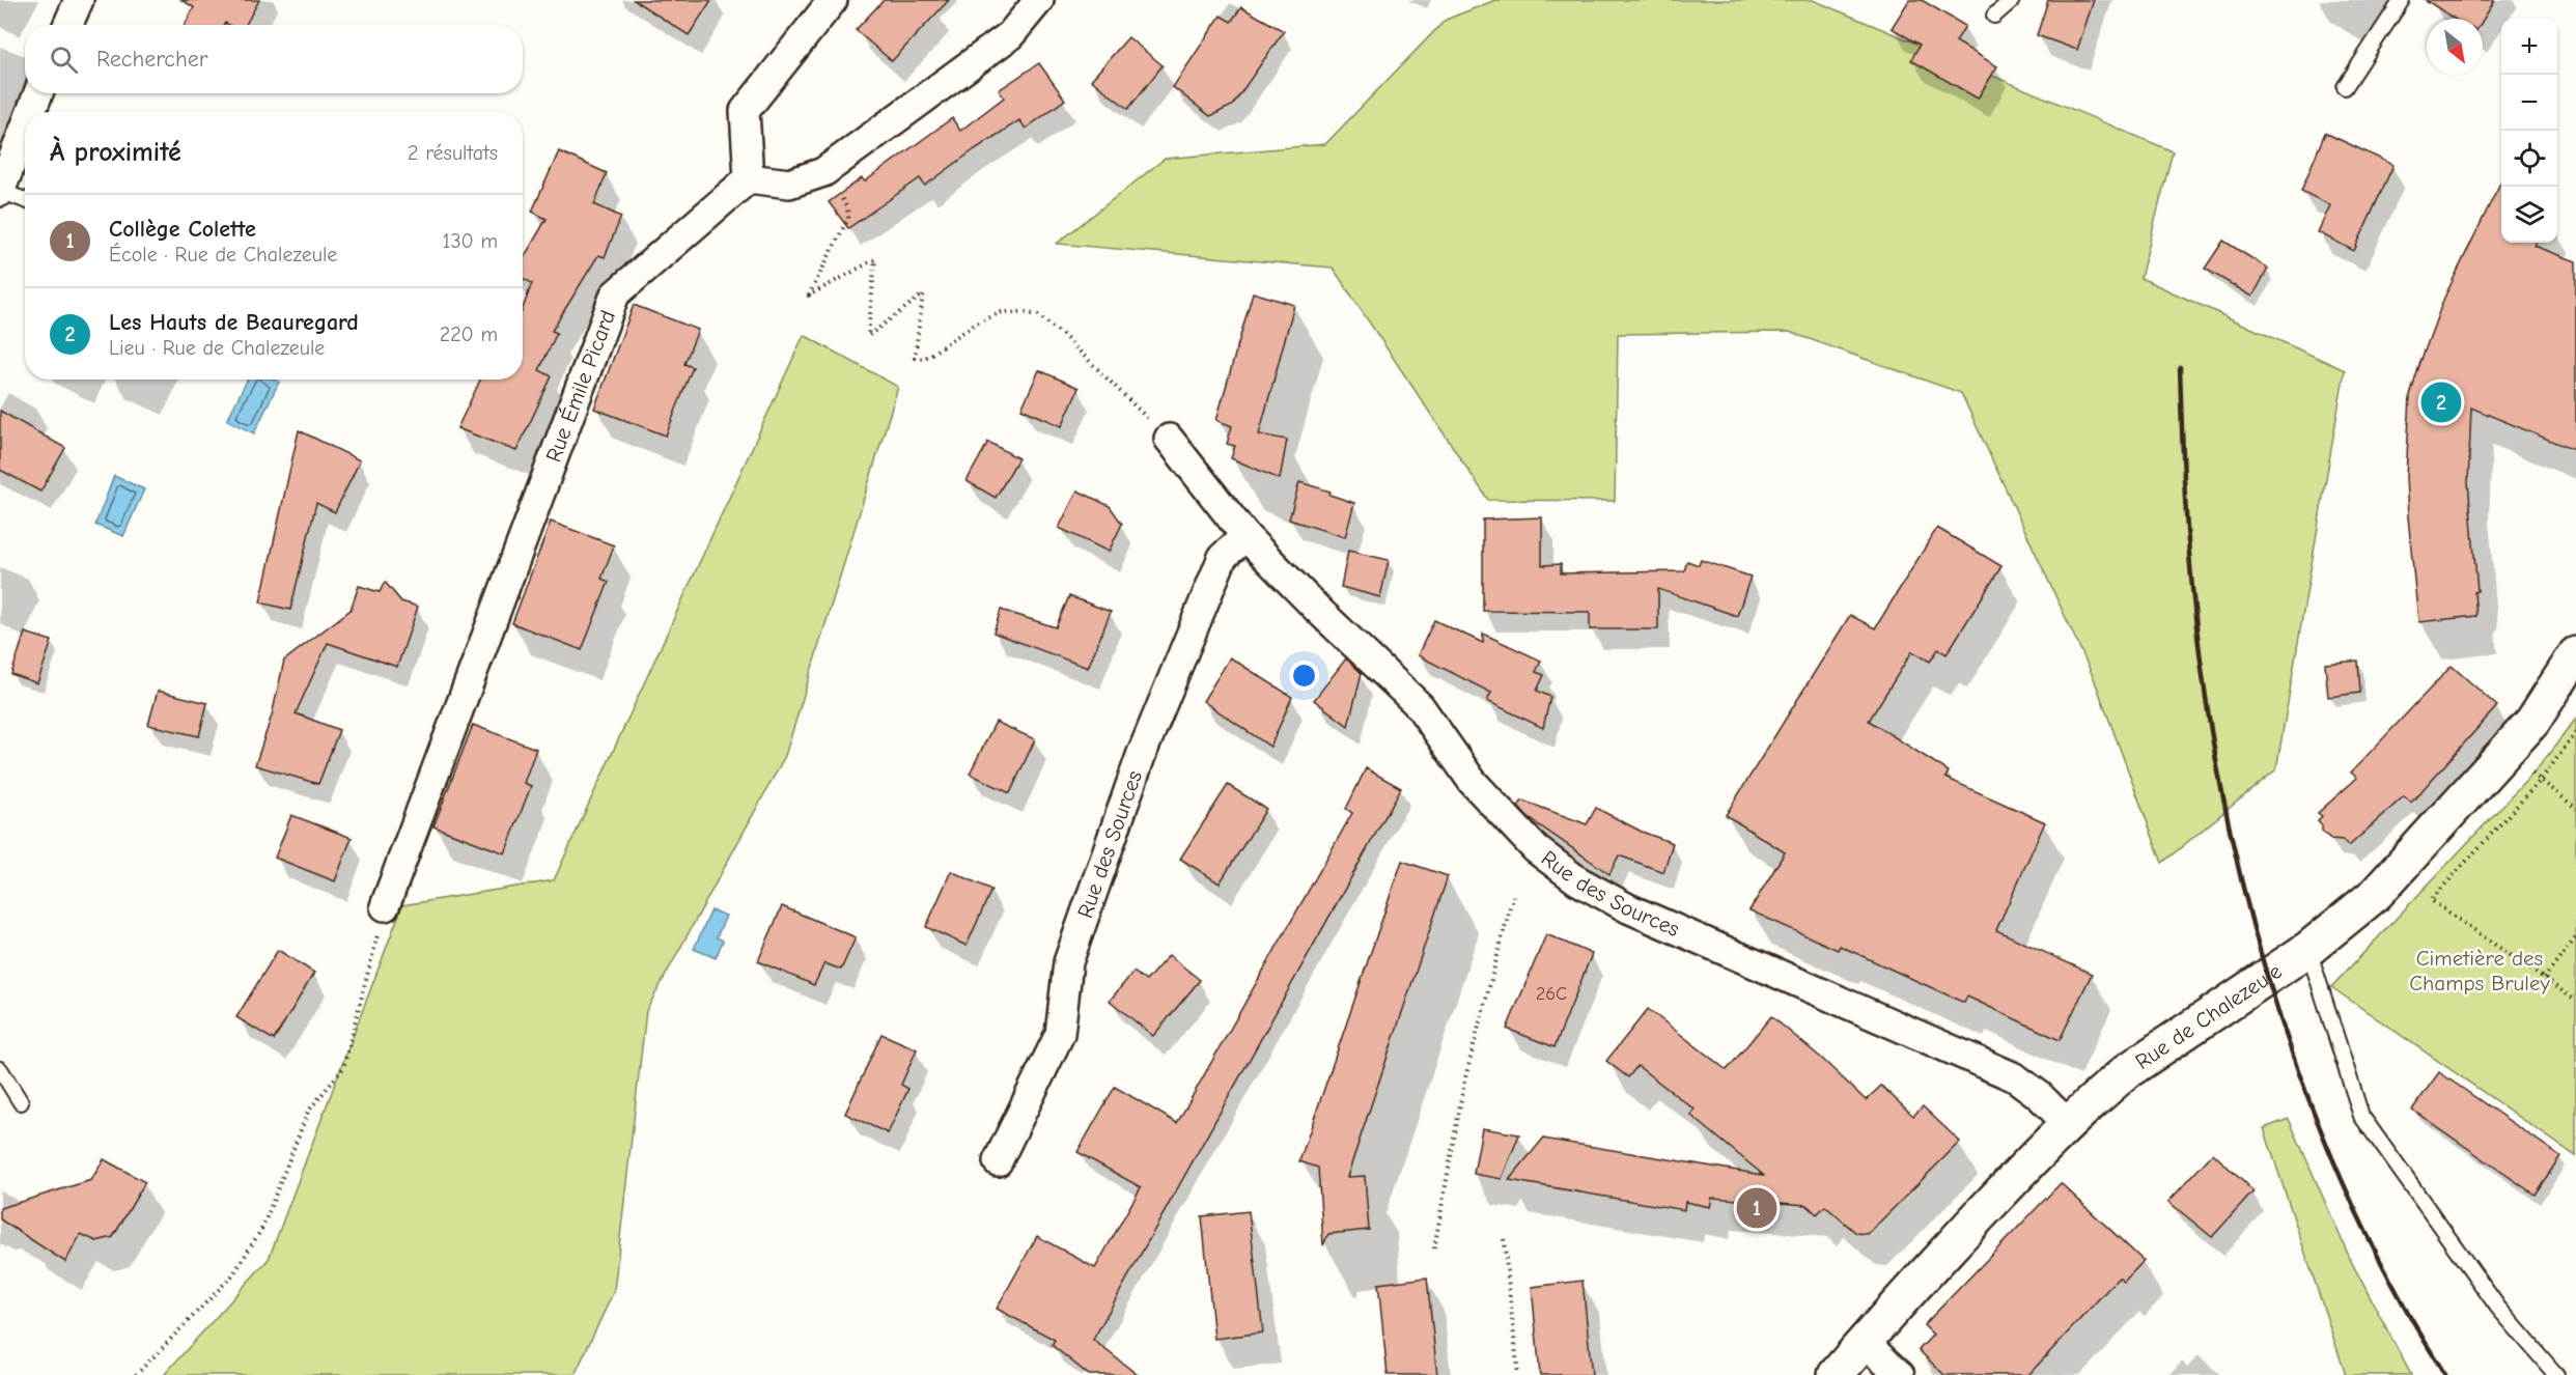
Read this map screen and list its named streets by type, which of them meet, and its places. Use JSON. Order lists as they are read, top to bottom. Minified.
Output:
{"streets":{"street":["Rue Émile Picard","Rue des Sources","Rue de Chalezeule"]},"crossings":[["Rue des Sources","Rue de Chalezeule"]],"parks":["Cimetière des Champs Bruley"],"house_numbers":["26C"],"north":"bottom right","page":{"map_buttons":["+","−"],"search":"Rechercher","heading":["À proximité","2 résultats"],"list":[{"mark":"1","name":"Collège Colette","note":"École · Rue de Chalezeule","value":"130 m"},{"mark":"2","name":"Les Hauts de Beauregard","note":"Lieu · Rue de Chalezeule","value":"220 m"}],"pins":["2","1"]}}
